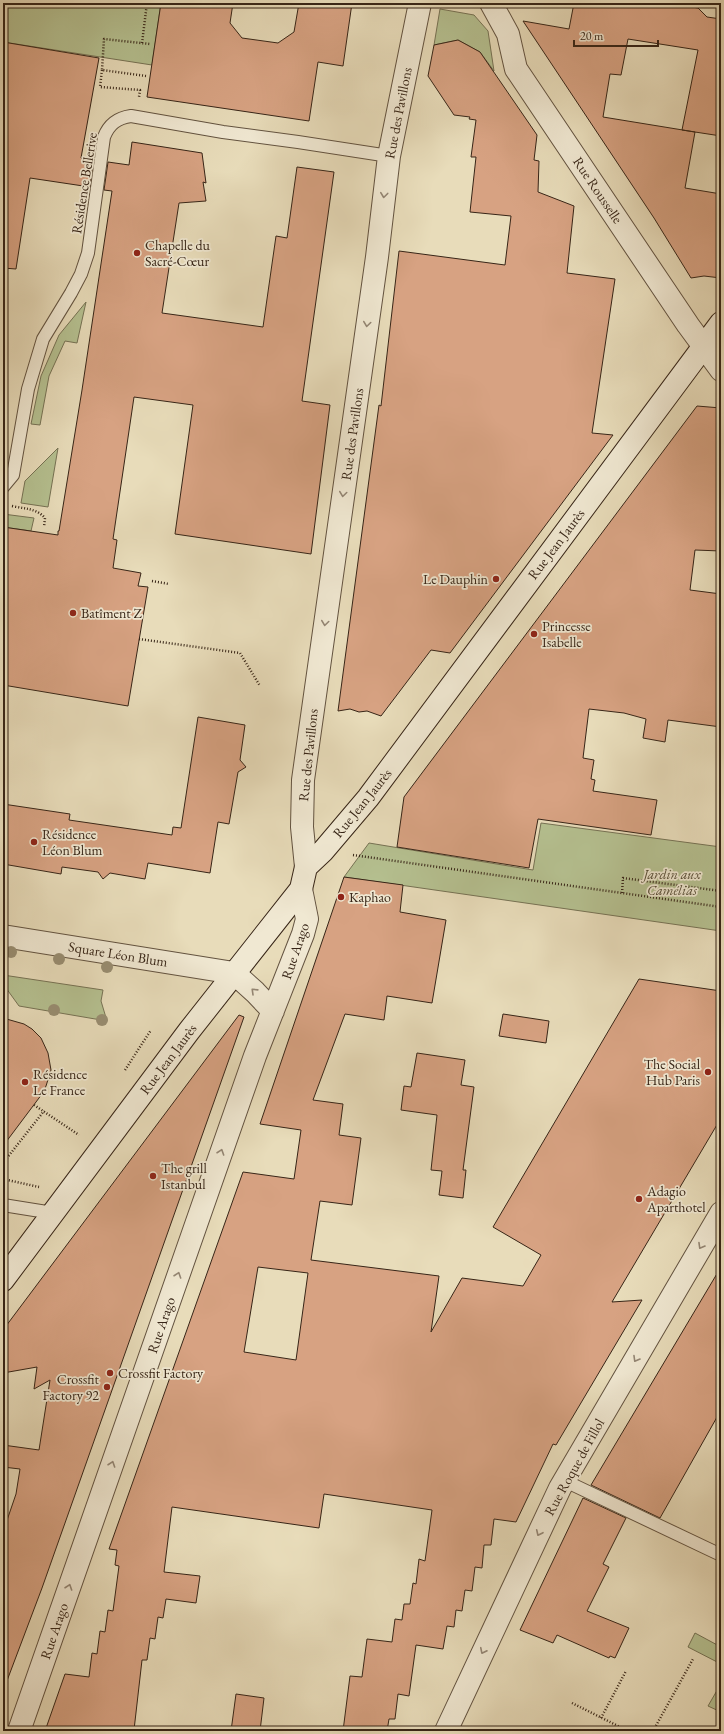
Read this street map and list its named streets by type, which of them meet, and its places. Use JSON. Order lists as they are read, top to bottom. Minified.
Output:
{"streets":{"street":["Rue des Pavillons","Rue Rousselle","Rue Jean Jaurès","Rue Arago","Square Léon Blum","Rue Roque de Fillol"],"lane":["Résidence Bellerive"]},"crossings":[["Rue des Pavillons","Résidence Bellerive"],["Rue des Pavillons","Rue Jean Jaurès"],["Rue Rousselle","Rue Jean Jaurès"],["Rue Jean Jaurès","Rue Arago"],["Rue Jean Jaurès","Square Léon Blum"]],"one_way":["Rue des Pavillons","Rue Arago","Rue Roque de Fillol"],"parks":["Jardin aux Camélias"],"places":["Chapelle du Sacré-Cœur","Le Dauphin","Batîment Z","Princesse Isabelle","Résidence Léon Blum","Kaphao","The Social Hub Paris","Résidence Le France","The grill Istanbul","Adagio Aparthotel","Crossfit Factory","Crossfit Factory 92"],"scale_bar":"20 m"}
